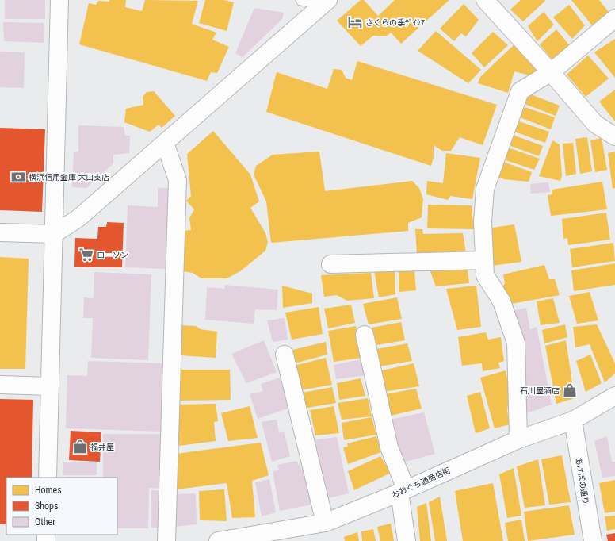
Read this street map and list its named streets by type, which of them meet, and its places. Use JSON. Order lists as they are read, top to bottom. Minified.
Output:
{"streets":{"street":["あけぼの通り","おおぐち通商店街"]},"crossings":[["あけぼの通り","おおぐち通商店街"]],"places":{"hotel":["さくらの季ﾃﾞｲｹｱ"],"bank":["横浜信用金庫 大口支店"],"supermarket":["ローソン"],"shop":["石川屋酒店","福井屋"]},"legend":["Homes","Shops","Other"]}
